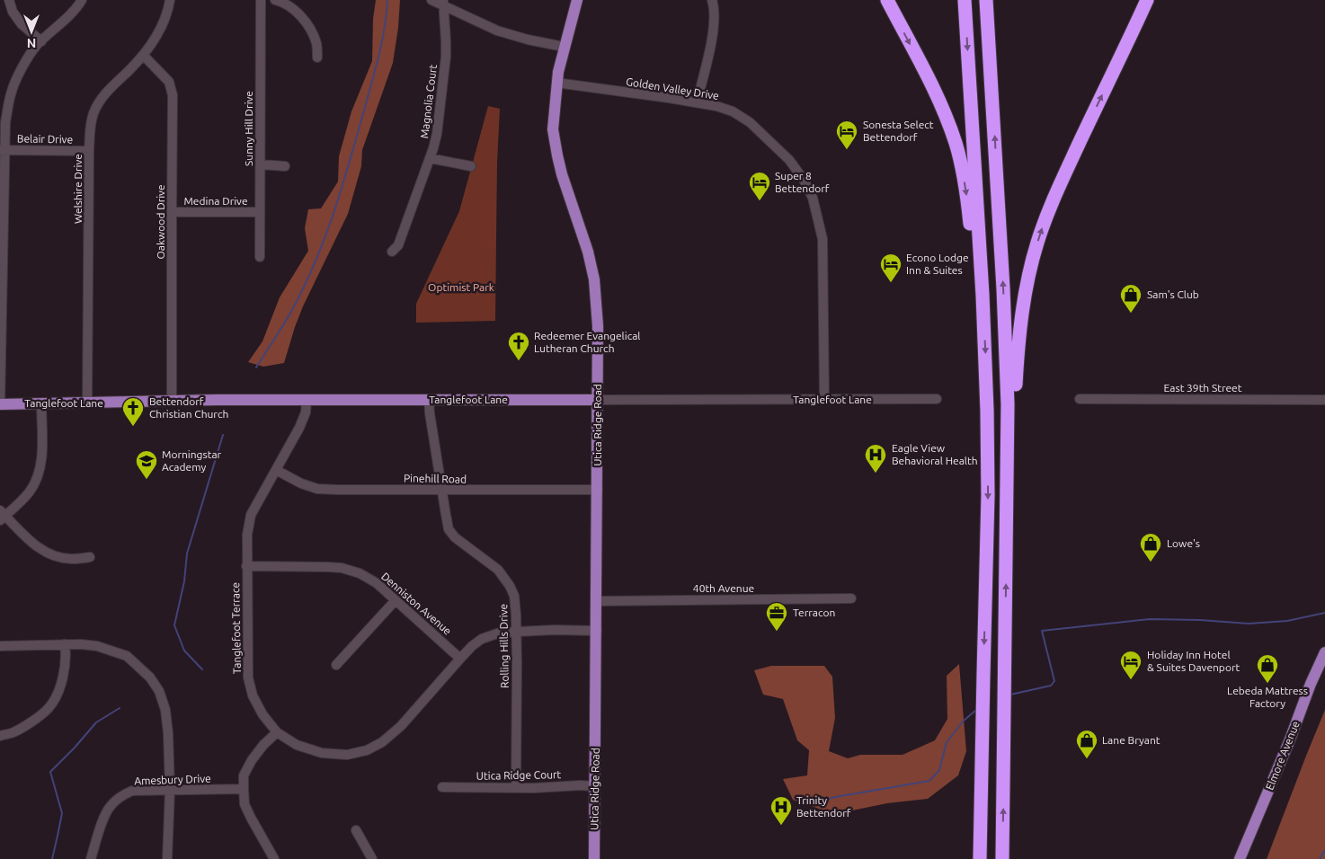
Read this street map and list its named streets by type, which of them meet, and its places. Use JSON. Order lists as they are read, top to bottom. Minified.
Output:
{"streets":{"main road":["Tanglefoot Lane","Utica Ridge Road","Elmore Avenue"],"street":["Golden Valley Drive","Magnolia Court","Sunny Hill Drive","Belair Drive","Welshire Drive","Medina Drive","Oakwood Drive","East 39th Street","Pinehill Road","40th Avenue","Denniston Avenue","Tanglefoot Terrace","Rolling Hills Drive","Utica Ridge Court","Amesbury Drive"]},"crossings":[["Golden Valley Drive","Tanglefoot Lane"],["Golden Valley Drive","Utica Ridge Road"],["Sunny Hill Drive","Medina Drive"],["Belair Drive","Welshire Drive"],["Welshire Drive","Oakwood Drive"],["Welshire Drive","Tanglefoot Lane"],["Medina Drive","Oakwood Drive"],["Oakwood Drive","Tanglefoot Lane"],["Tanglefoot Lane","Utica Ridge Road"],["Tanglefoot Lane","Tanglefoot Terrace"],["Tanglefoot Lane","Rolling Hills Drive"],["Utica Ridge Road","Pinehill Road"],["Utica Ridge Road","40th Avenue"],["Utica Ridge Road","Tanglefoot Terrace"],["Utica Ridge Road","Utica Ridge Court"],["Pinehill Road","Tanglefoot Terrace"],["Pinehill Road","Rolling Hills Drive"],["Denniston Avenue","Tanglefoot Terrace"],["Tanglefoot Terrace","Rolling Hills Drive"],["Rolling Hills Drive","Utica Ridge Court"]],"parks":["Optimist Park"],"places":{"hotel":["Sonesta Select Bettendorf","Super 8 Bettendorf","Econo Lodge Inn & Suites","Holiday Inn Hotel & Suites Davenport"],"shop":["Sam's Club","Lowe's","Lebeda Mattress Factory","Lane Bryant"],"church":["Redeemer Evangelical Lutheran Church","Bettendorf Christian Church"],"hospital":["Eagle View Behavioral Health","Trinity Bettendorf"],"school or university":["Morningstar Academy"],"office":["Terracon"]},"north":"bottom"}
